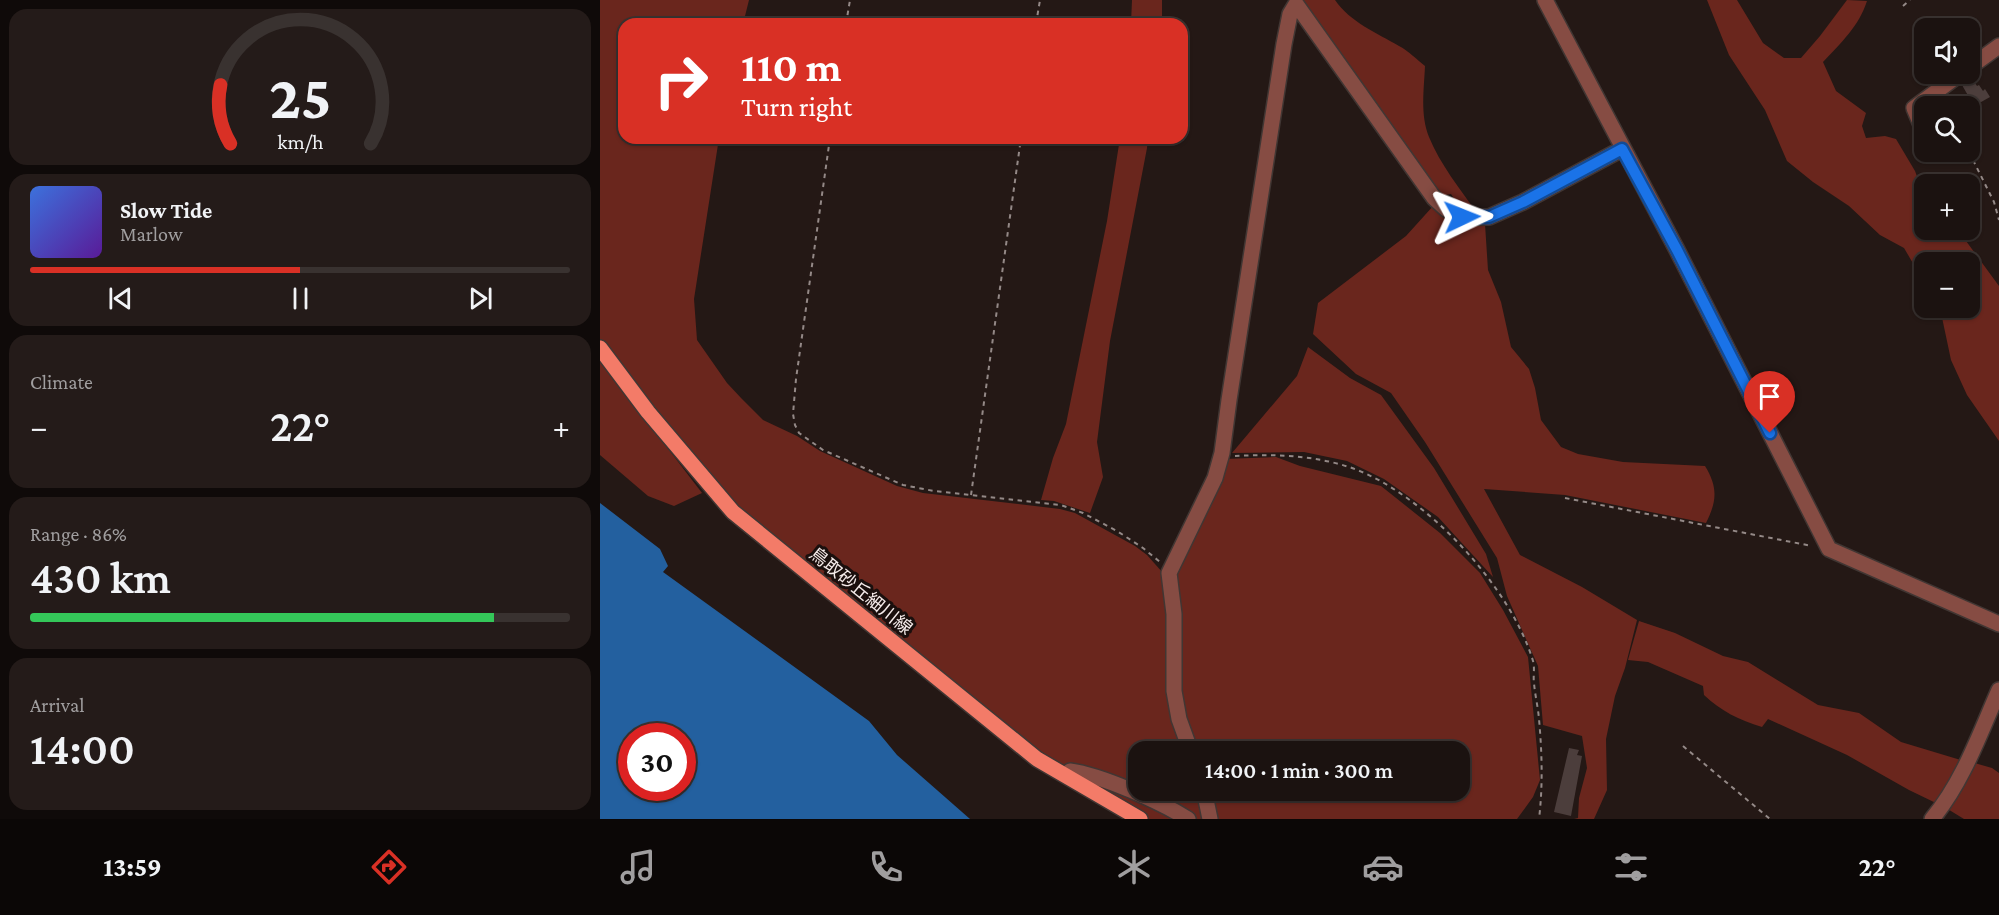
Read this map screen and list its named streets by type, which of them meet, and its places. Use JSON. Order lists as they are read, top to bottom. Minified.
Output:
{"streets":{"main road":["鳥取砂丘細川線"]},"page":{"map_buttons":["+","−"],"turn":["110 m","Turn right"],"song":["Slow Tide","Marlow"],"tile":["Climate",["Range · 86%","430 km"],["Arrival","14:00"]],"heat":["−","22°","+"],"limit":"30","trip":"14:00 · 1 min · 300 m","tabs":["13:59","22°"],"gauge":["25","km/h"]}}
